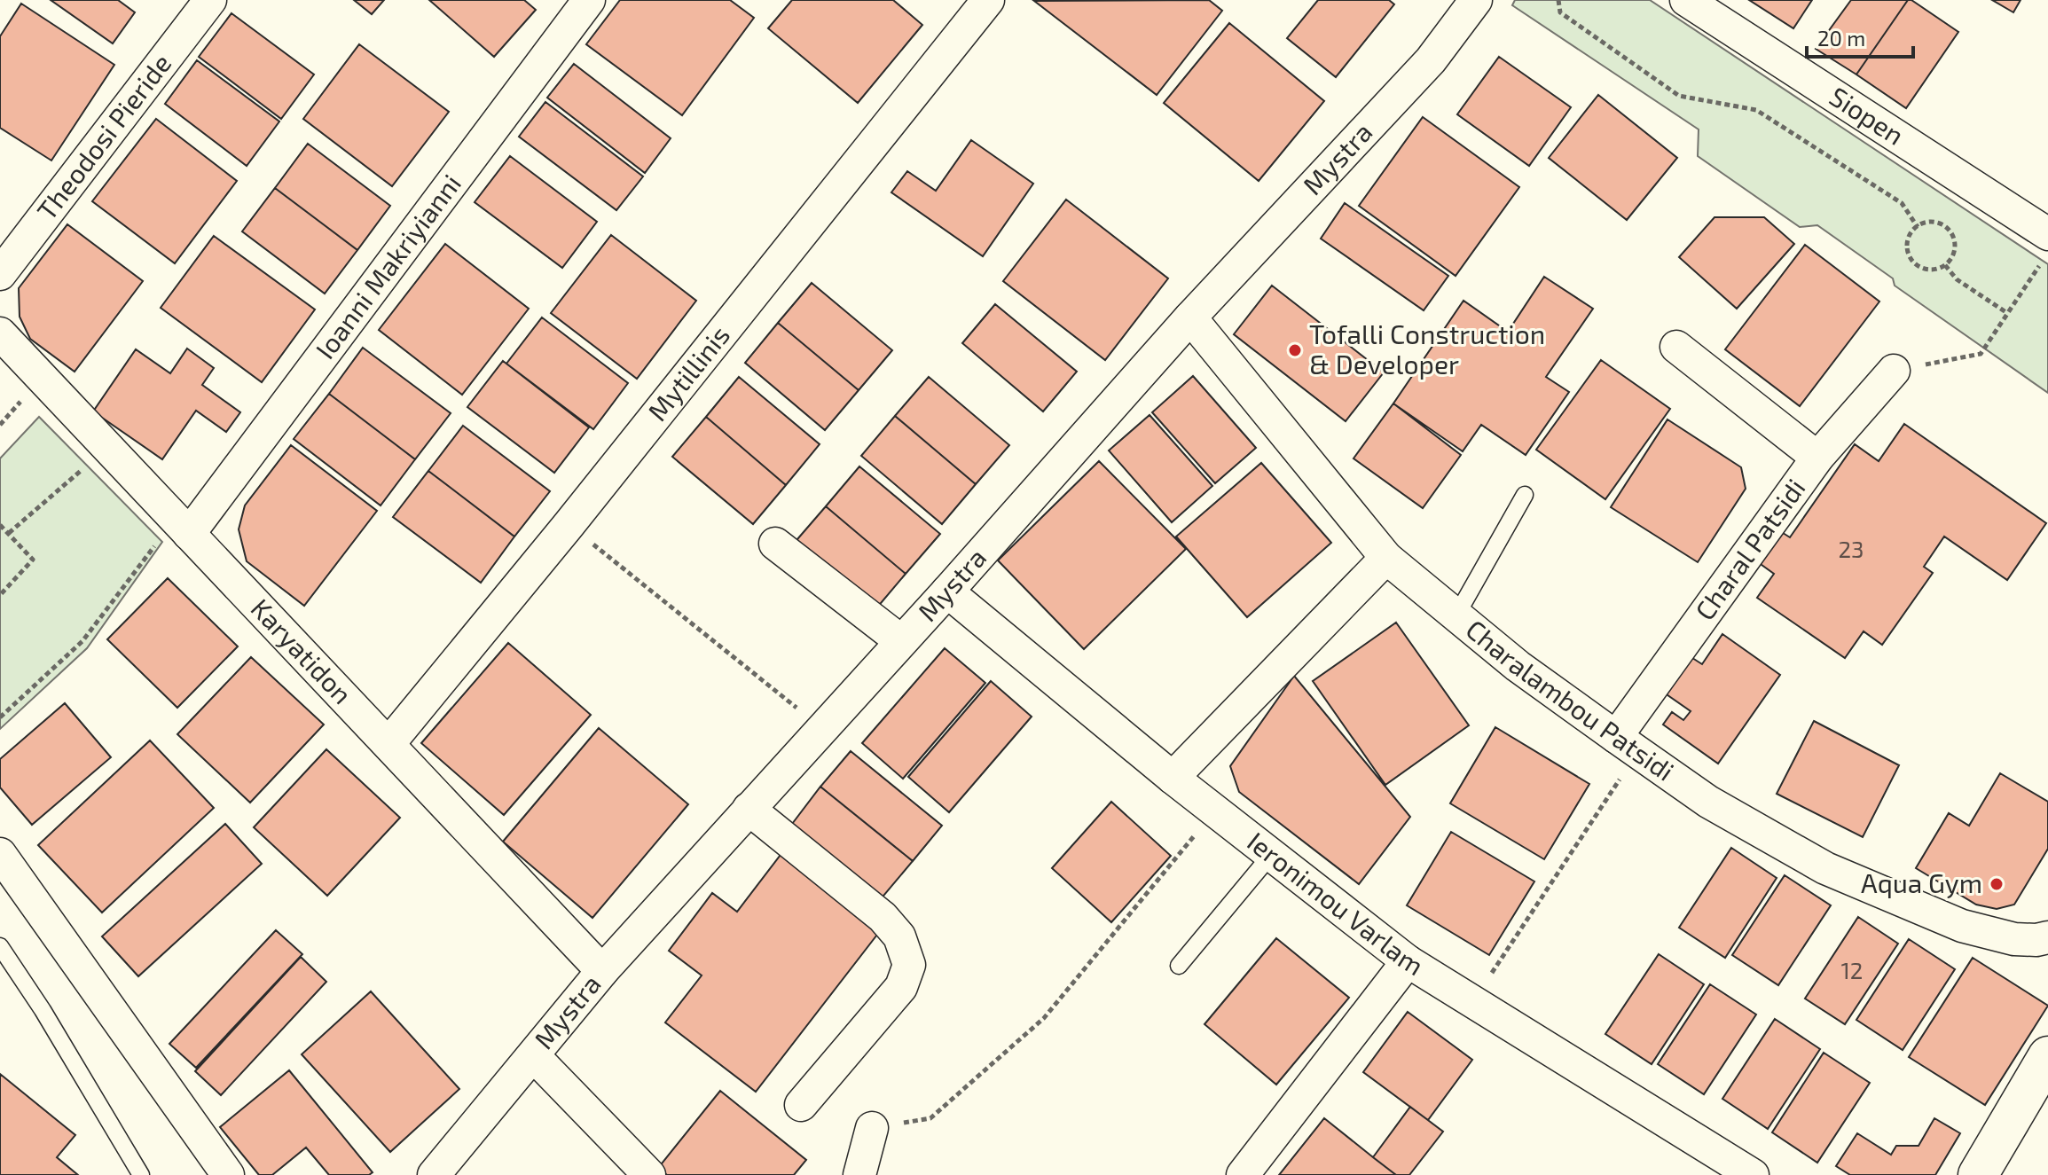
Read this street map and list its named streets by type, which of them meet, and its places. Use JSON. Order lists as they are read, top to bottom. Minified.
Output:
{"streets":{"street":["Siopen","Theodosi Pieride","Mystra","Ioanni Makriyianni","Mytillinis","Charal Patsidi","Karyatidon","Charalambou Patsidi","Ieronimou Varlam"]},"crossings":[["Mystra","Karyatidon"],["Mystra","Charalambou Patsidi"],["Mystra","Ieronimou Varlam"],["Ioanni Makriyianni","Karyatidon"],["Mytillinis","Karyatidon"],["Charal Patsidi","Charalambou Patsidi"]],"places":["Tofalli Construction & Developer","Aqua Gym"],"house_numbers":["23","12"],"scale_bar":"20 m"}
